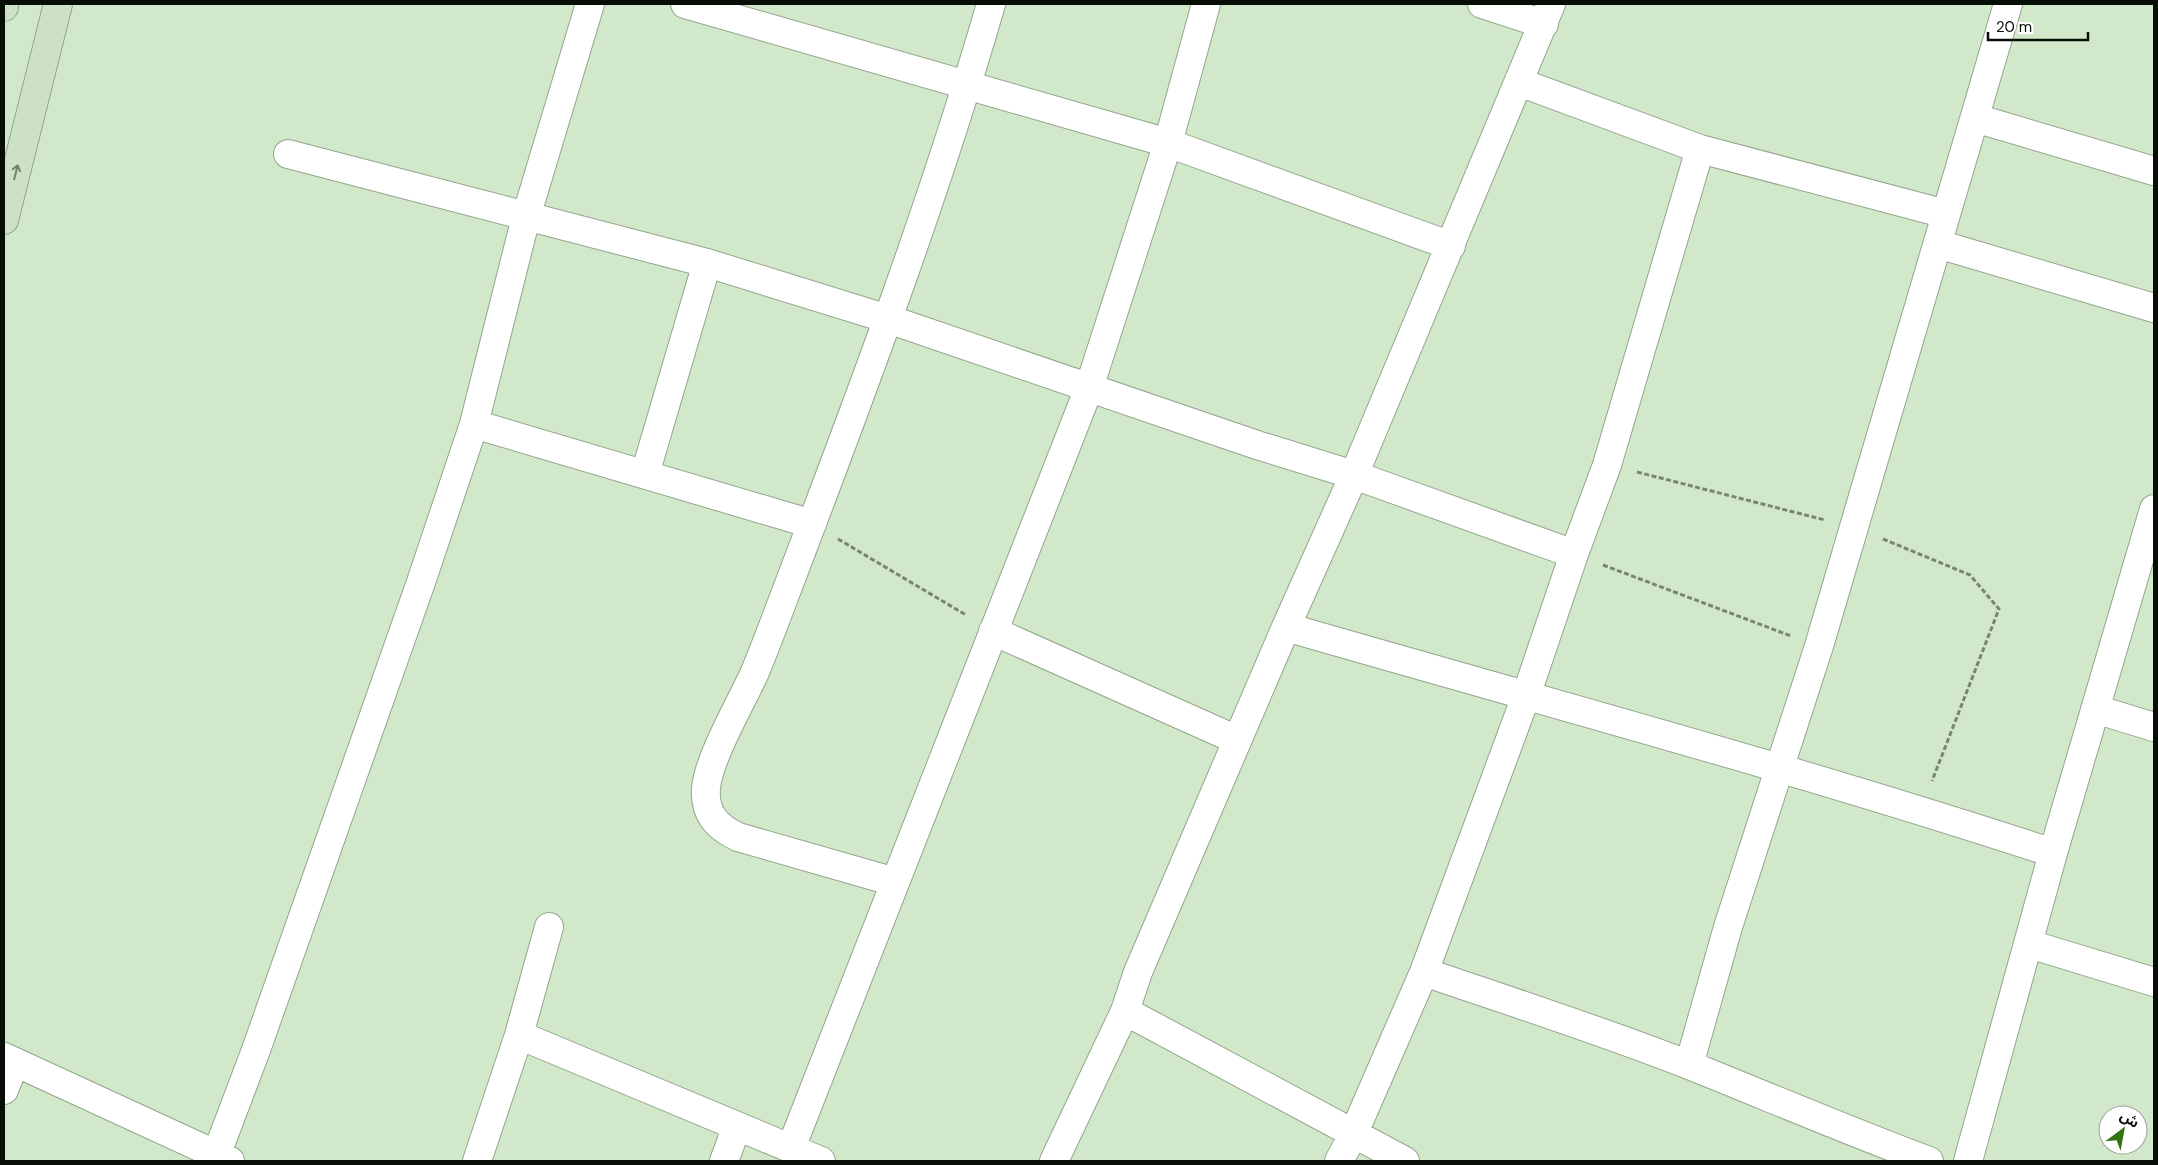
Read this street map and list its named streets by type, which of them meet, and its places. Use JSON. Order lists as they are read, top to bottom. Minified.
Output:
{"scale_bar":"20 m","north":"top right"}
